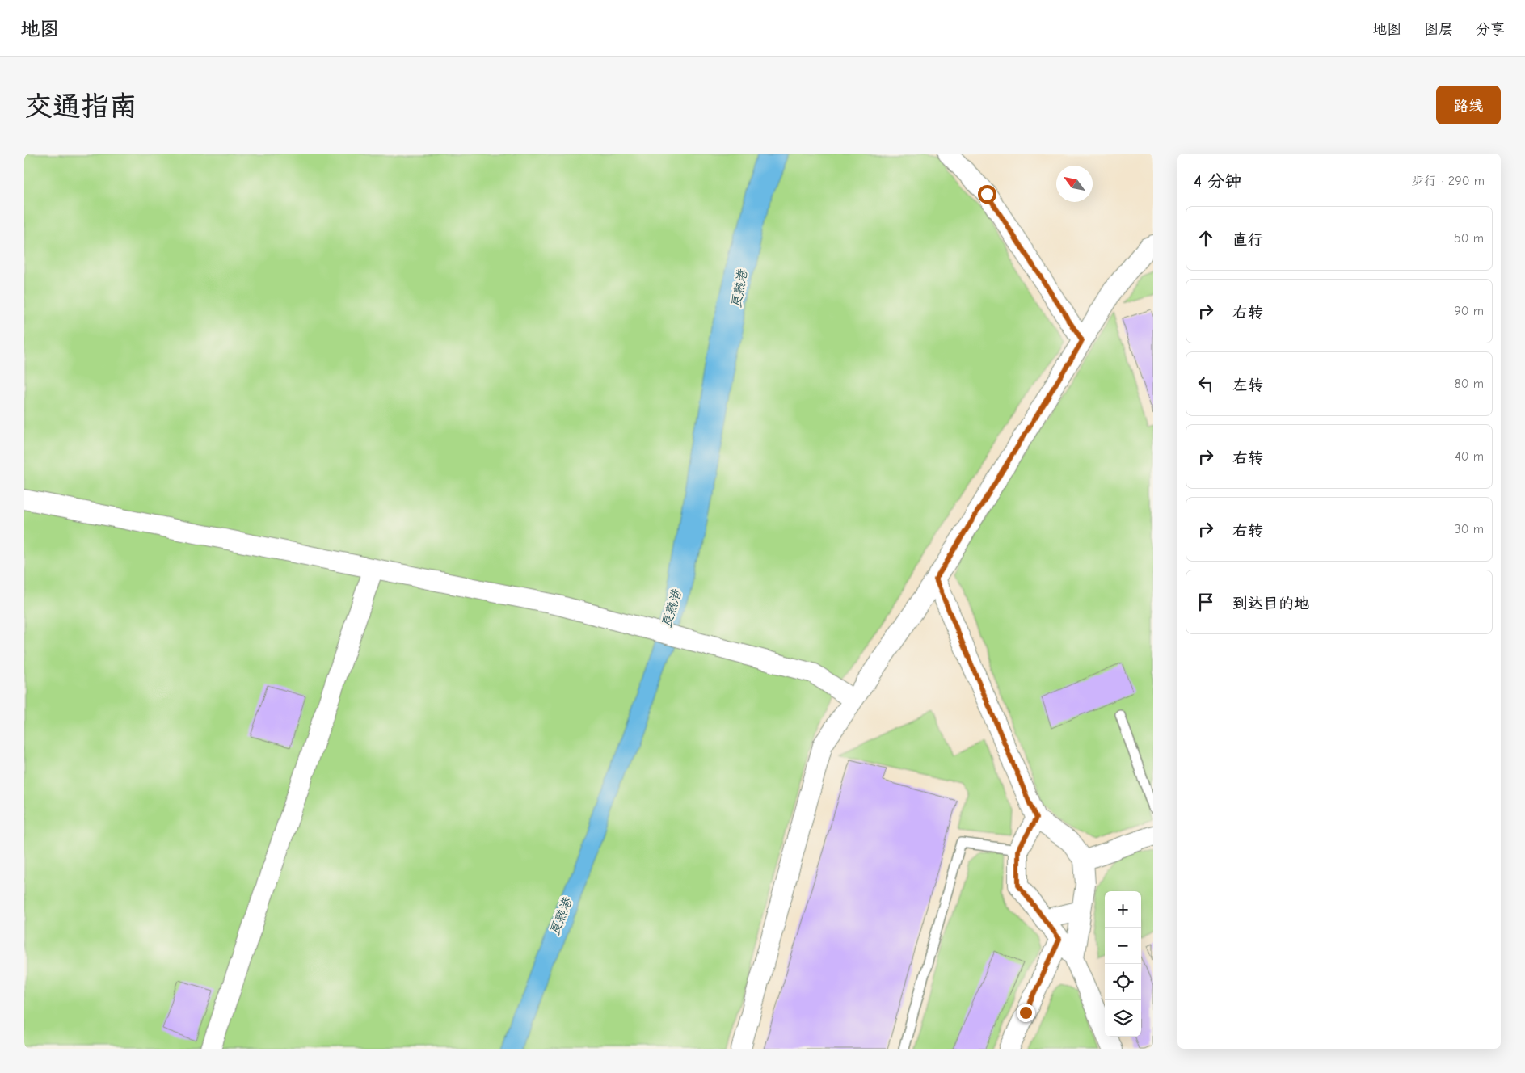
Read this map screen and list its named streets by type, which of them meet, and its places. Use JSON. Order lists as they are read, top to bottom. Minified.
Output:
{"water":["良熟港"],"north":"top left","page":{"header":"地图","nav":["地图","图层","分享"],"buttons":"路线","title":"交通指南","heading":["4 分钟","步行 · 290 m"],"list":[["直行","50 m"],["右转","90 m"],["左转","80 m"],["右转","40 m"],["右转","30 m"],"到达目的地"],"map_buttons":["+","−"]}}
